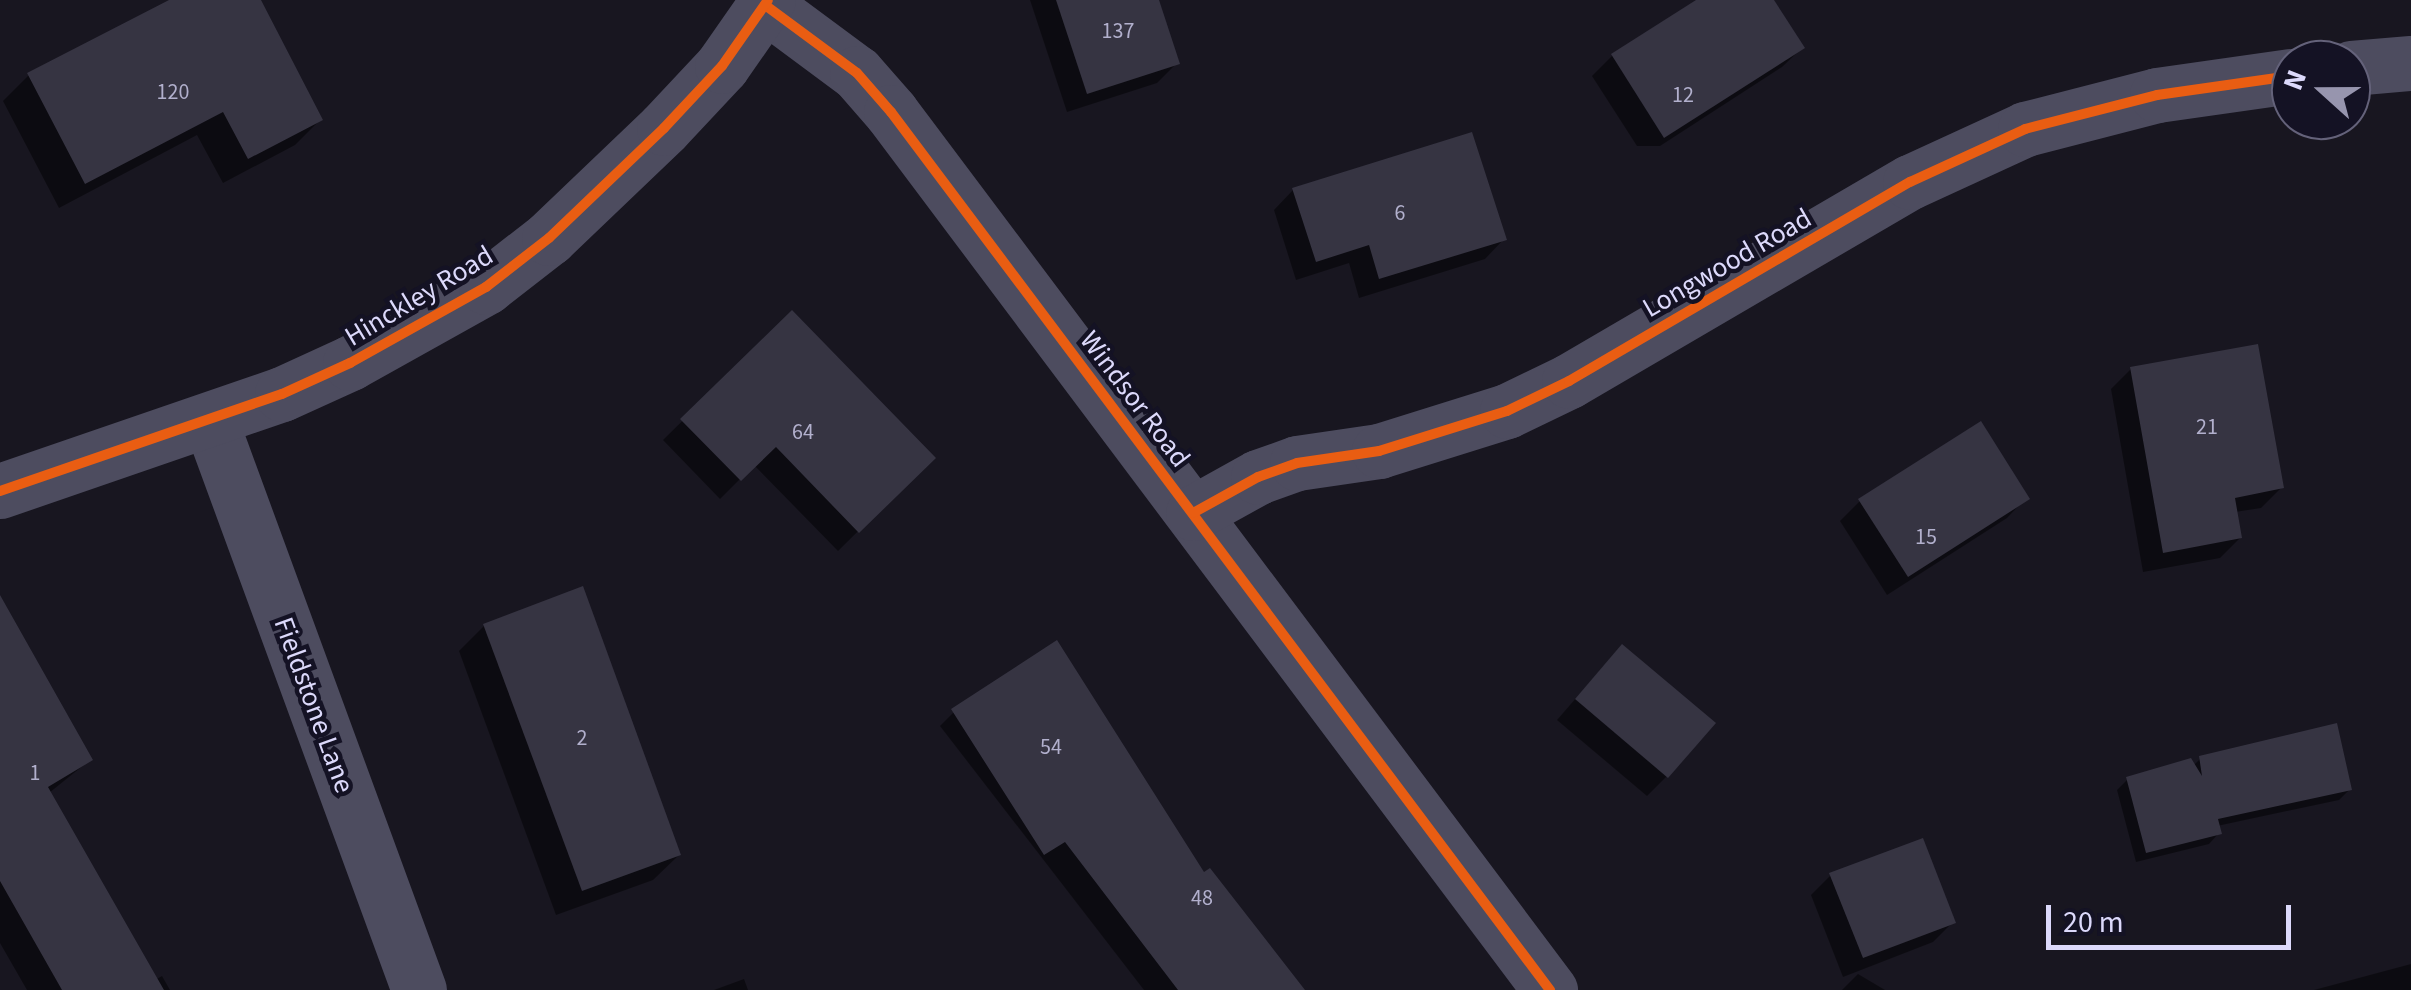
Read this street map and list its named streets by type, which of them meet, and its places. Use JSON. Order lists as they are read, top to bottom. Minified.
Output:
{"streets":{"street":["Longwood Road","Hinckley Road","Windsor Road","Fieldstone Lane"]},"crossings":[["Longwood Road","Windsor Road"],["Hinckley Road","Windsor Road"],["Hinckley Road","Fieldstone Lane"]],"house_numbers":["137","120","12","6","21","64","15","2","54","1","48"],"scale_bar":"20 m","north":"left"}
